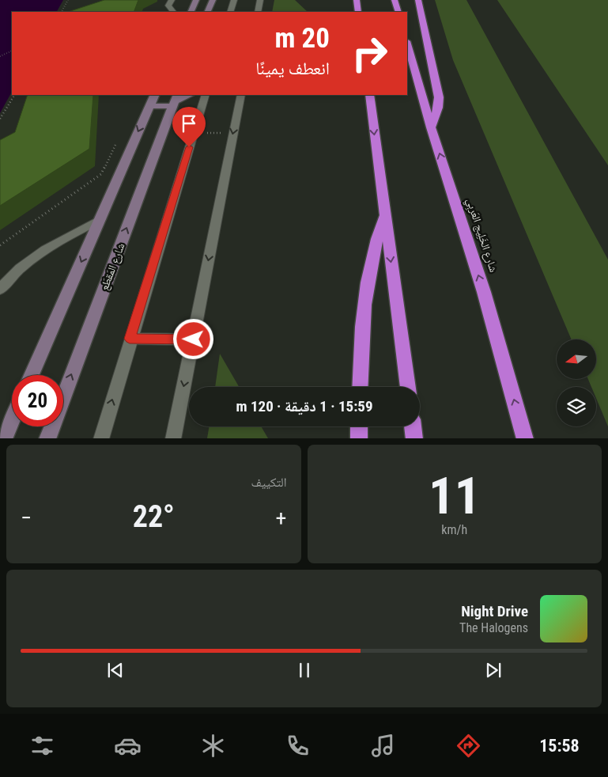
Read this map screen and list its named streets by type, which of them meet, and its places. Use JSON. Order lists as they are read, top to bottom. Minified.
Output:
{"streets":{"highway":["شارع الخَلِيج العَربِي"],"street":["شارع المَقطَع"]},"north":"left","page":{"turn":["20 m","انعطف يمينًا"],"limit":"20","trip":"15:59 · 1 دقيقة · 120 m","tile":[["11","km/h"],"التكييف"],"heat":["−","22°","+"],"song":["Night Drive","The Halogens"],"tabs":"15:58"}}
